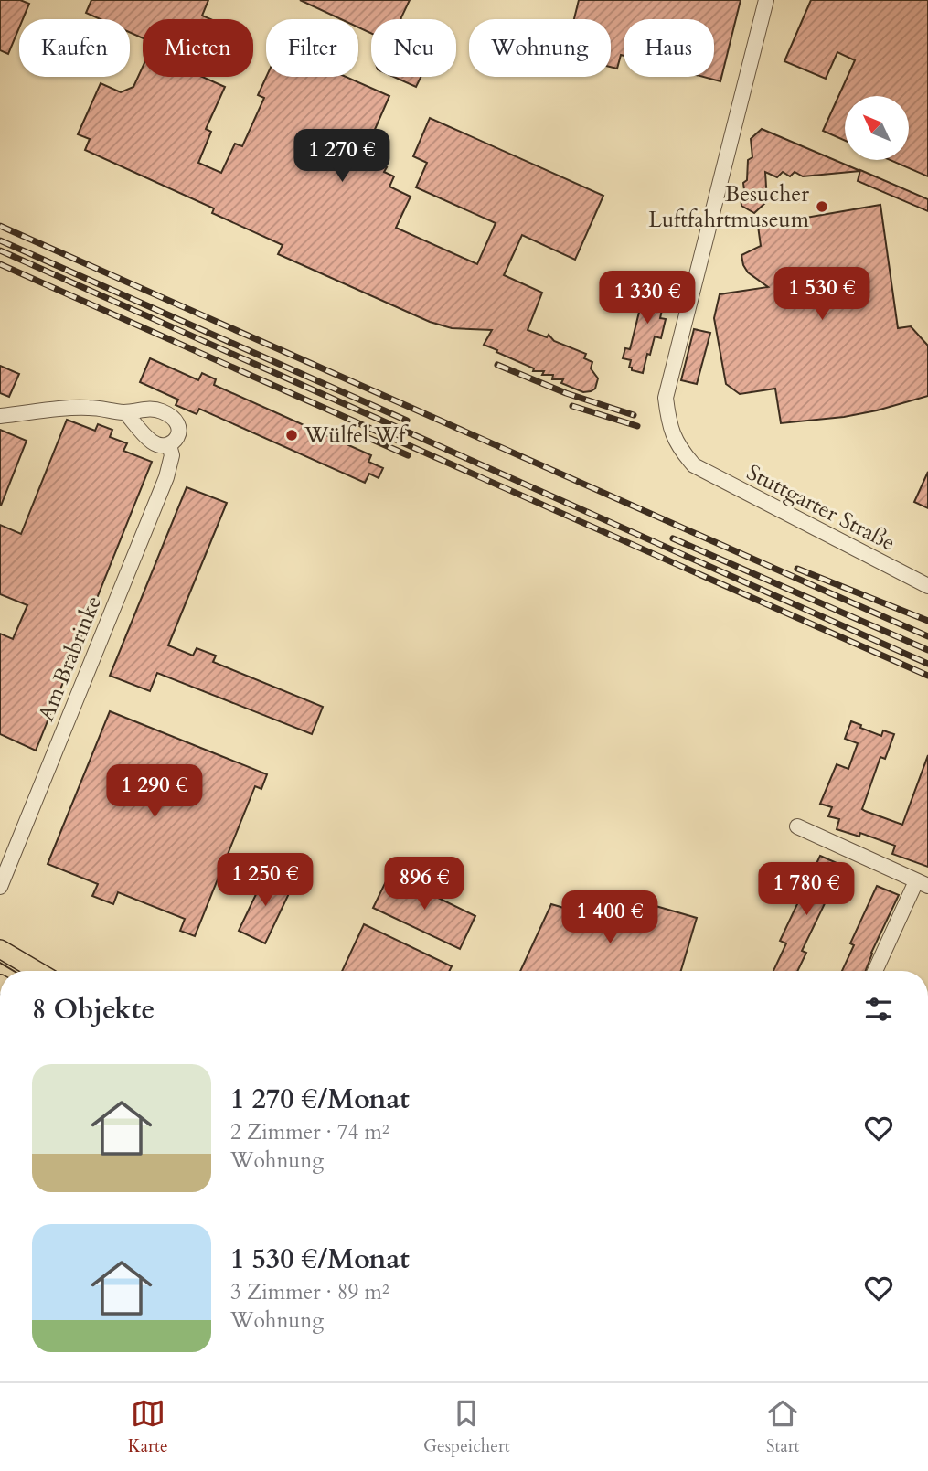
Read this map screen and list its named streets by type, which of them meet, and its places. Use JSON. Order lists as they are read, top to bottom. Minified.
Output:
{"streets":{"street":["Stuttgarter Straße","Am Brabrinke"]},"places":["Besucher Luftfahrtmuseum","Wülfel Wf"],"north":"top left","page":{"chip":["Kaufen","Mieten","Filter","Neu","Wohnung","Haus"],"price":["1 270 €","1 530 €","1 330 €","1 290 €","1 250 €","896 €","1 780 €","1 400 €"],"heading":"8 Objekte","list":[{"name":"1 270 €/Monat","note":"2 Zimmer · 74 m² · Wohnung"},{"name":"1 530 €/Monat","note":"3 Zimmer · 89 m² · Wohnung"}],"tabs":["Karte","Gespeichert","Start"]}}
